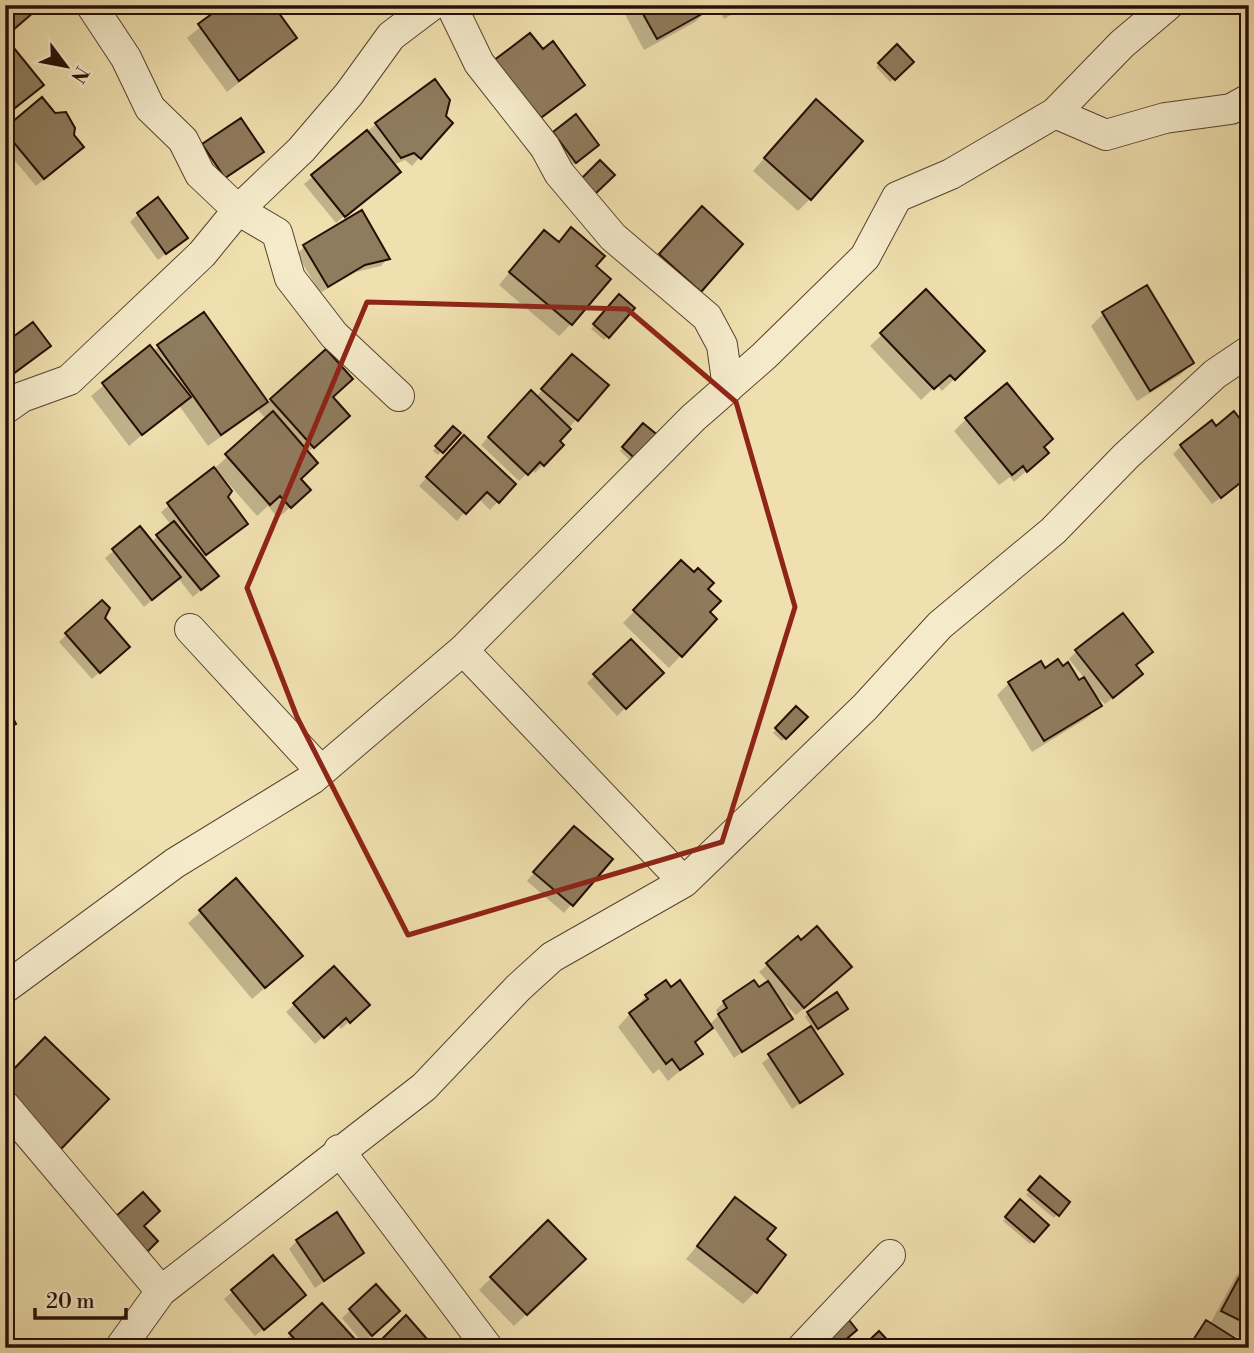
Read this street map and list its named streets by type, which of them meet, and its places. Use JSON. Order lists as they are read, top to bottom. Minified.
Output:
{"scale_bar":"20 m","north":"bottom right"}
